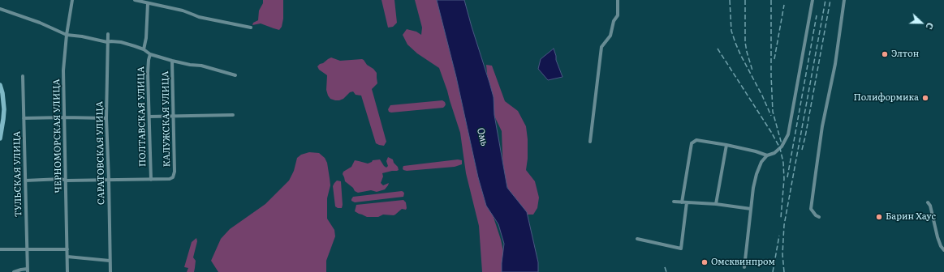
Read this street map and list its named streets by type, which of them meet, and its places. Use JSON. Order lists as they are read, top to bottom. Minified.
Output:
{"streets":{"street":["ПОЛТАВСКАЯ УЛИЦА","КАЛУЖСКАЯ УЛИЦА","ЧЕРНОМОРСКАЯ УЛИЦА","САРАТОВСКАЯ УЛИЦА","ТУЛЬСКАЯ УЛИЦА"]},"crossings":[["ПОЛТАВСКАЯ УЛИЦА","КАЛУЖСКАЯ УЛИЦА"]],"water":["Омь"],"places":["Элтон","Полиформика","Барин Хаус","Омсквинпром"],"north":"right"}
